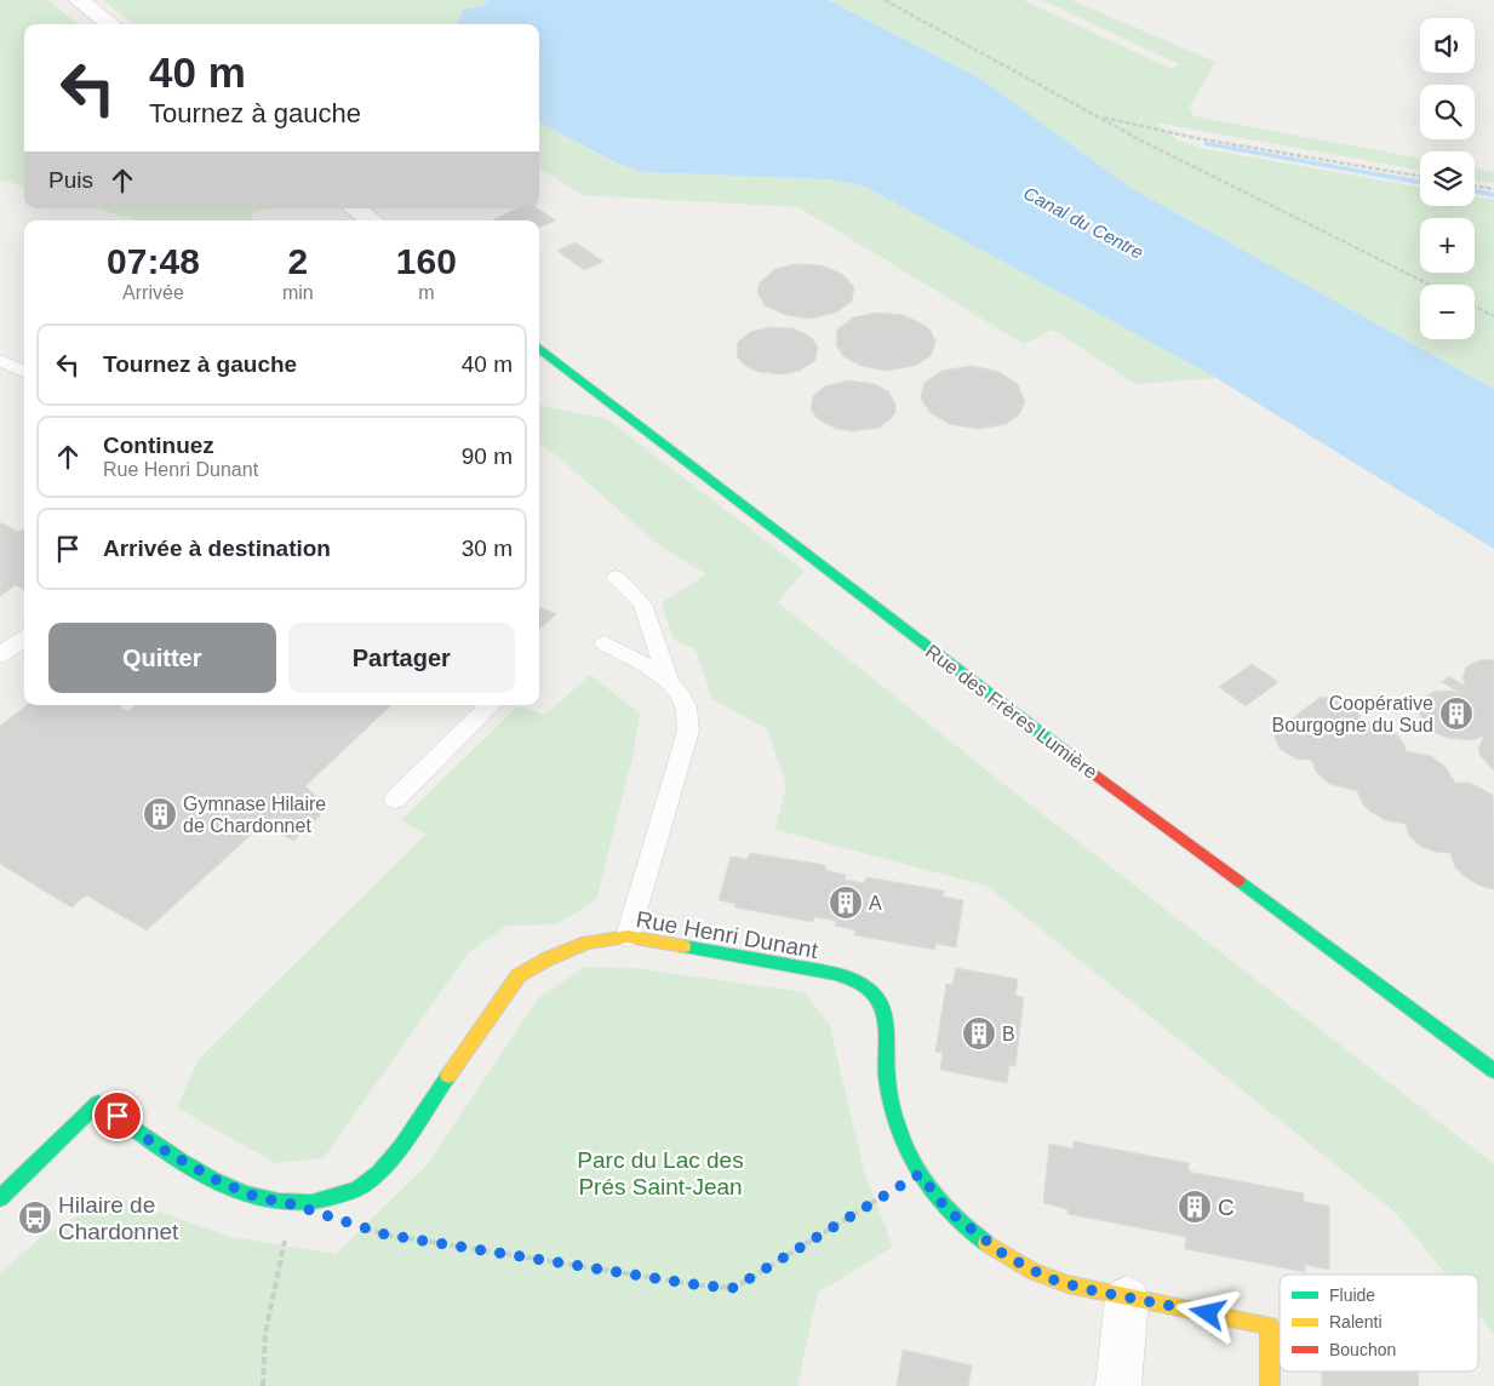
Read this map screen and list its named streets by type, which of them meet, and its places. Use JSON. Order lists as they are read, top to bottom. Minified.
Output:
{"streets":{"street":["Rue des Frères Lumière","Rue Henri Dunant"]},"water":["Canal du Centre"],"parks":["Parc du Lac des Prés Saint-Jean"],"places":{"building":["Coopérative Bourgogne du Sud","Gymnase Hilaire de Chardonnet","A","B","C"],"bus stop":["Hilaire de Chardonnet"]},"legend":["Fluide","Ralenti","Bouchon"],"page":{"map_buttons":["+","−"],"turn":["40 m","Tournez à gauche"],"then":"Puis","eta":["07:48","Arrivée","2","min","160","m"],"list":[{"name":"Tournez à gauche","value":"40 m"},{"name":"Continuez","note":"Rue Henri Dunant","value":"90 m"},{"name":"Arrivée à destination","value":"30 m"}],"buttons":["Quitter","Partager"]}}
